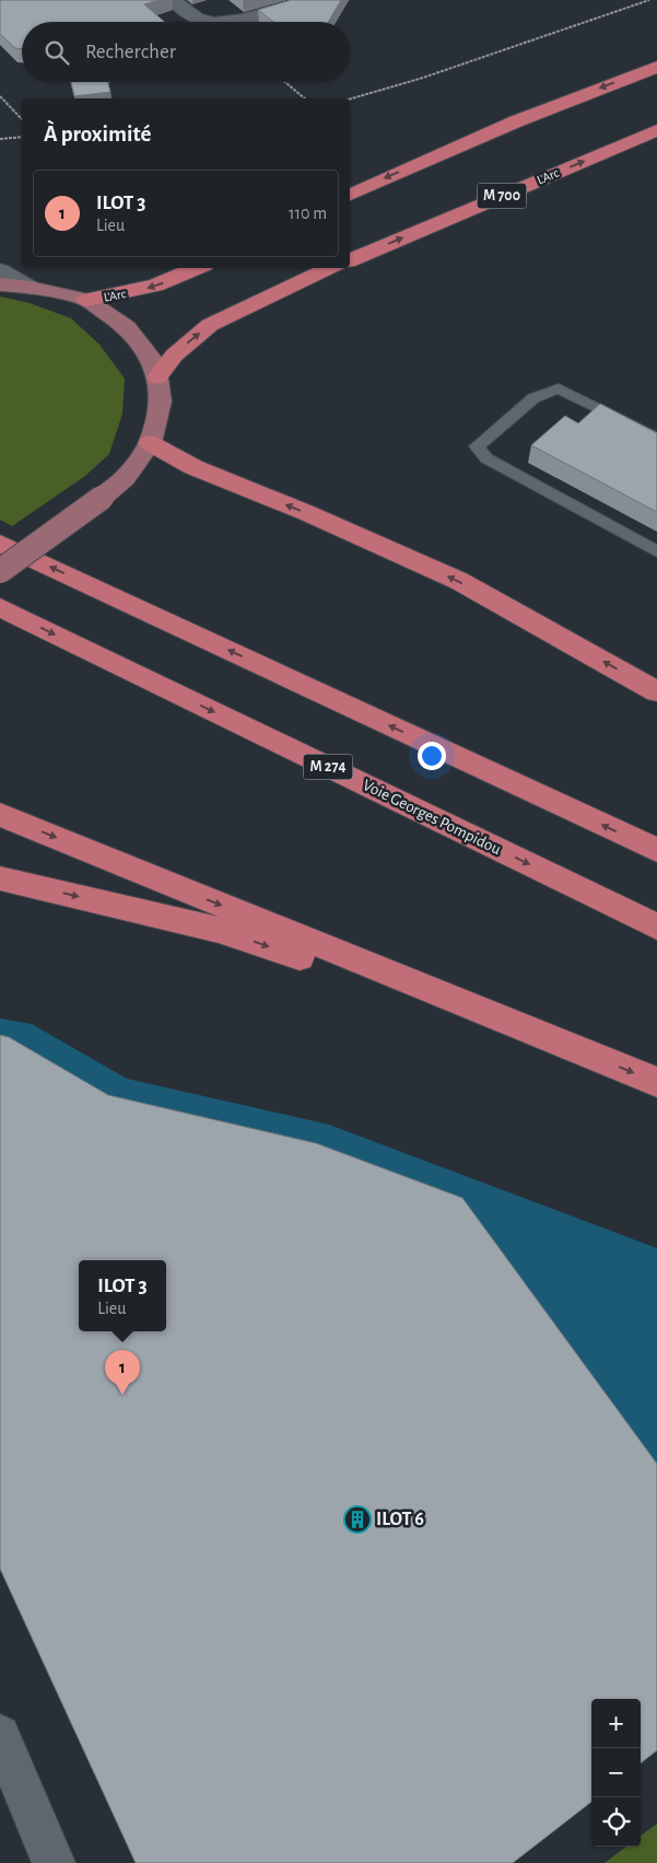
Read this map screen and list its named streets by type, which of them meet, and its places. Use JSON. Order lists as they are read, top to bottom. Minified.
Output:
{"streets":{"highway":["L'Arc","M 700","M 274","Voie Georges Pompidou"]},"places":{"building":["ILOT 6"]},"page":{"search":"Rechercher","heading":"À proximité","list":[{"mark":"1","name":"ILOT 3","note":"Lieu","value":"110 m"}],"popup":["ILOT 3","Lieu"],"pins":"1","map_buttons":["+","−"]}}
